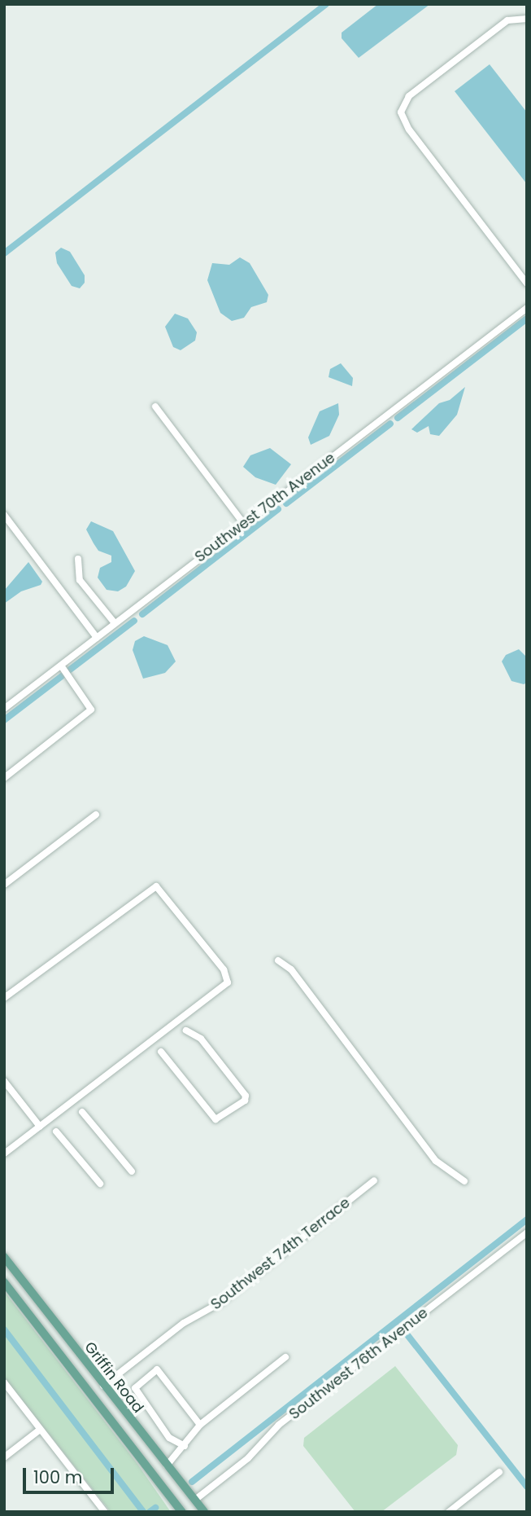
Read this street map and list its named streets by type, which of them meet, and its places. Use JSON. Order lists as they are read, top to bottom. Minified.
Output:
{"streets":{"main road":["Griffin Road"],"street":["Southwest 70th Avenue","Southwest 74th Terrace","Southwest 76th Avenue"]},"crossings":[["Southwest 74th Terrace","Griffin Road"],["Southwest 76th Avenue","Griffin Road"]],"scale_bar":"100 m"}
